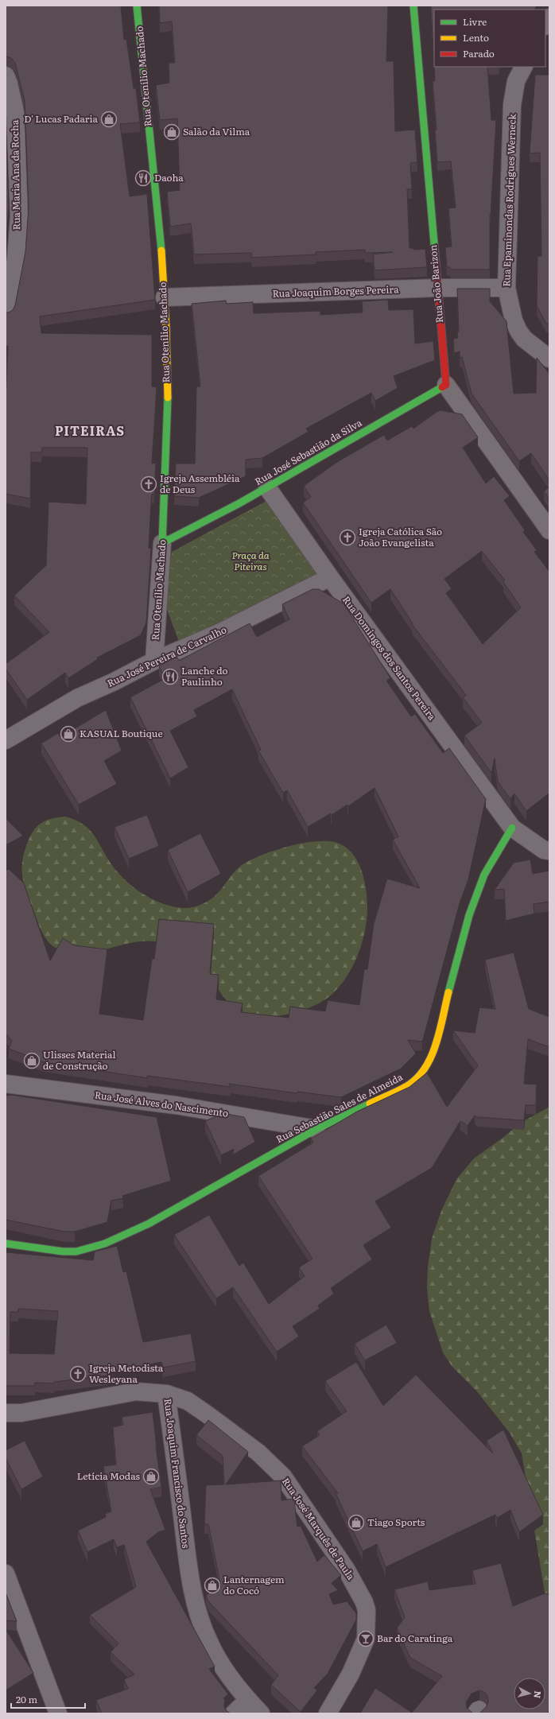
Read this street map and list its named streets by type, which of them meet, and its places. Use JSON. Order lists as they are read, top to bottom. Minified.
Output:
{"streets":{"street":["Rua Otenílio Machado","Rua Maria Ana da Rocha","Rua Epaminondas Rodrigues Werneck","Rua João Barizon","Rua Joaquim Borges Pereira","Rua José Sebastião da Silva","Rua José Pereira de Carvalho","Rua Domingos dos Santos Pereira","Rua José Alves do Nascimento","Rua Sebastião Sales de Almeida","Rua Joaquim Francisco do Santos","Rua José Marquês de Paula"]},"crossings":[["Rua Otenílio Machado","Rua Joaquim Borges Pereira"],["Rua Otenílio Machado","Rua José Sebastião da Silva"],["Rua Otenílio Machado","Rua José Pereira de Carvalho"],["Rua Epaminondas Rodrigues Werneck","Rua Joaquim Borges Pereira"],["Rua João Barizon","Rua Joaquim Borges Pereira"],["Rua João Barizon","Rua José Sebastião da Silva"],["Rua José Sebastião da Silva","Rua Domingos dos Santos Pereira"],["Rua José Pereira de Carvalho","Rua Domingos dos Santos Pereira"],["Rua Domingos dos Santos Pereira","Rua Sebastião Sales de Almeida"],["Rua José Alves do Nascimento","Rua Sebastião Sales de Almeida"],["Rua Joaquim Francisco do Santos","Rua José Marquês de Paula"]],"districts":["PITEIRAS"],"parks":["Praça da Piteiras"],"places":{"shop":["D' Lucas Padaria","Salão da Vilma","KASUAL Boutique","Ulisses Material de Construção","Letícia Modas","Tiago Sports","Lanternagem do Cocó"],"restaurant":["Daoha","Lanche do Paulinho"],"church":["Igreja Assembléia de Deus","Igreja Católica São João Evangelista","Igreja Metodista Wesleyana"],"bar":["Bar do Caratinga"]},"legend":["Livre","Lento","Parado"],"scale_bar":"20 m","north":"right"}
